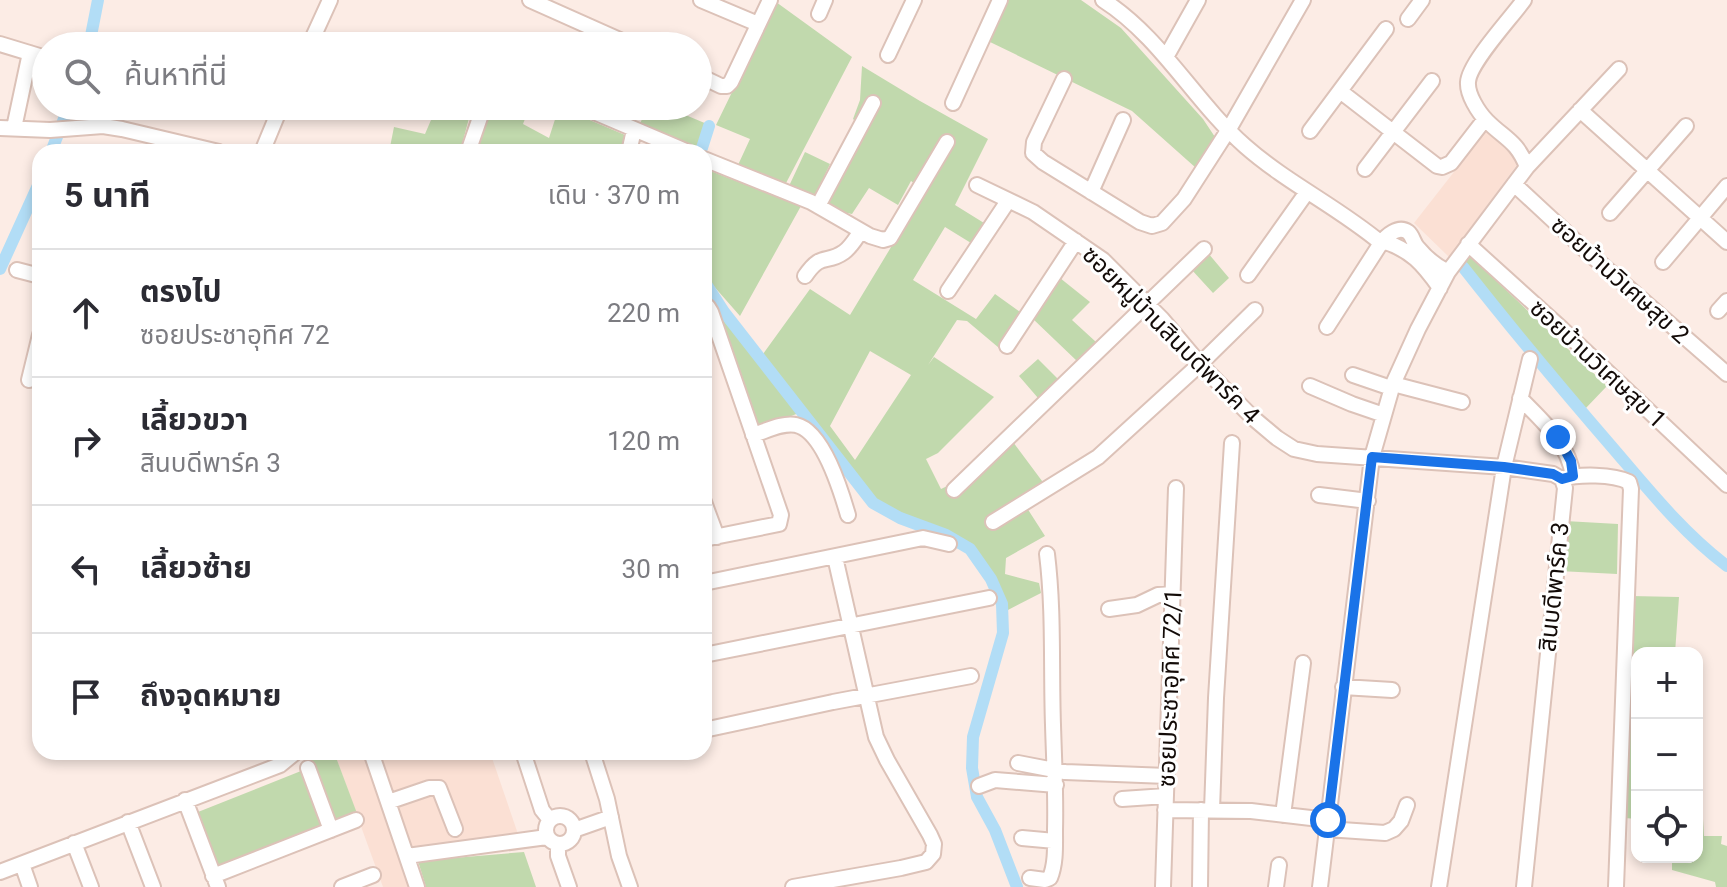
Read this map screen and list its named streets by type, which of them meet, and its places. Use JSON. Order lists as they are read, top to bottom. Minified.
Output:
{"streets":{"street":["ซอยบ้านวิเศษสุข 2","ซอยหมู่บ้านสินบดีพาร์ค 4","ซอยบ้านวิเศษสุข 1","สินบดีพาร์ค 3","ซอยประชาอุทิศ 72/1"]},"page":{"search":"ค้นหาที่นี่","heading":["5 นาที","เดิน · 370 m"],"list":[["ตรงไป","ซอยประชาอุทิศ 72","220 m"],["เลี้ยวขวา","สินบดีพาร์ค 3","120 m"],["เลี้ยวซ้าย","30 m"],"ถึงจุดหมาย"],"map_buttons":["+","−"]}}
